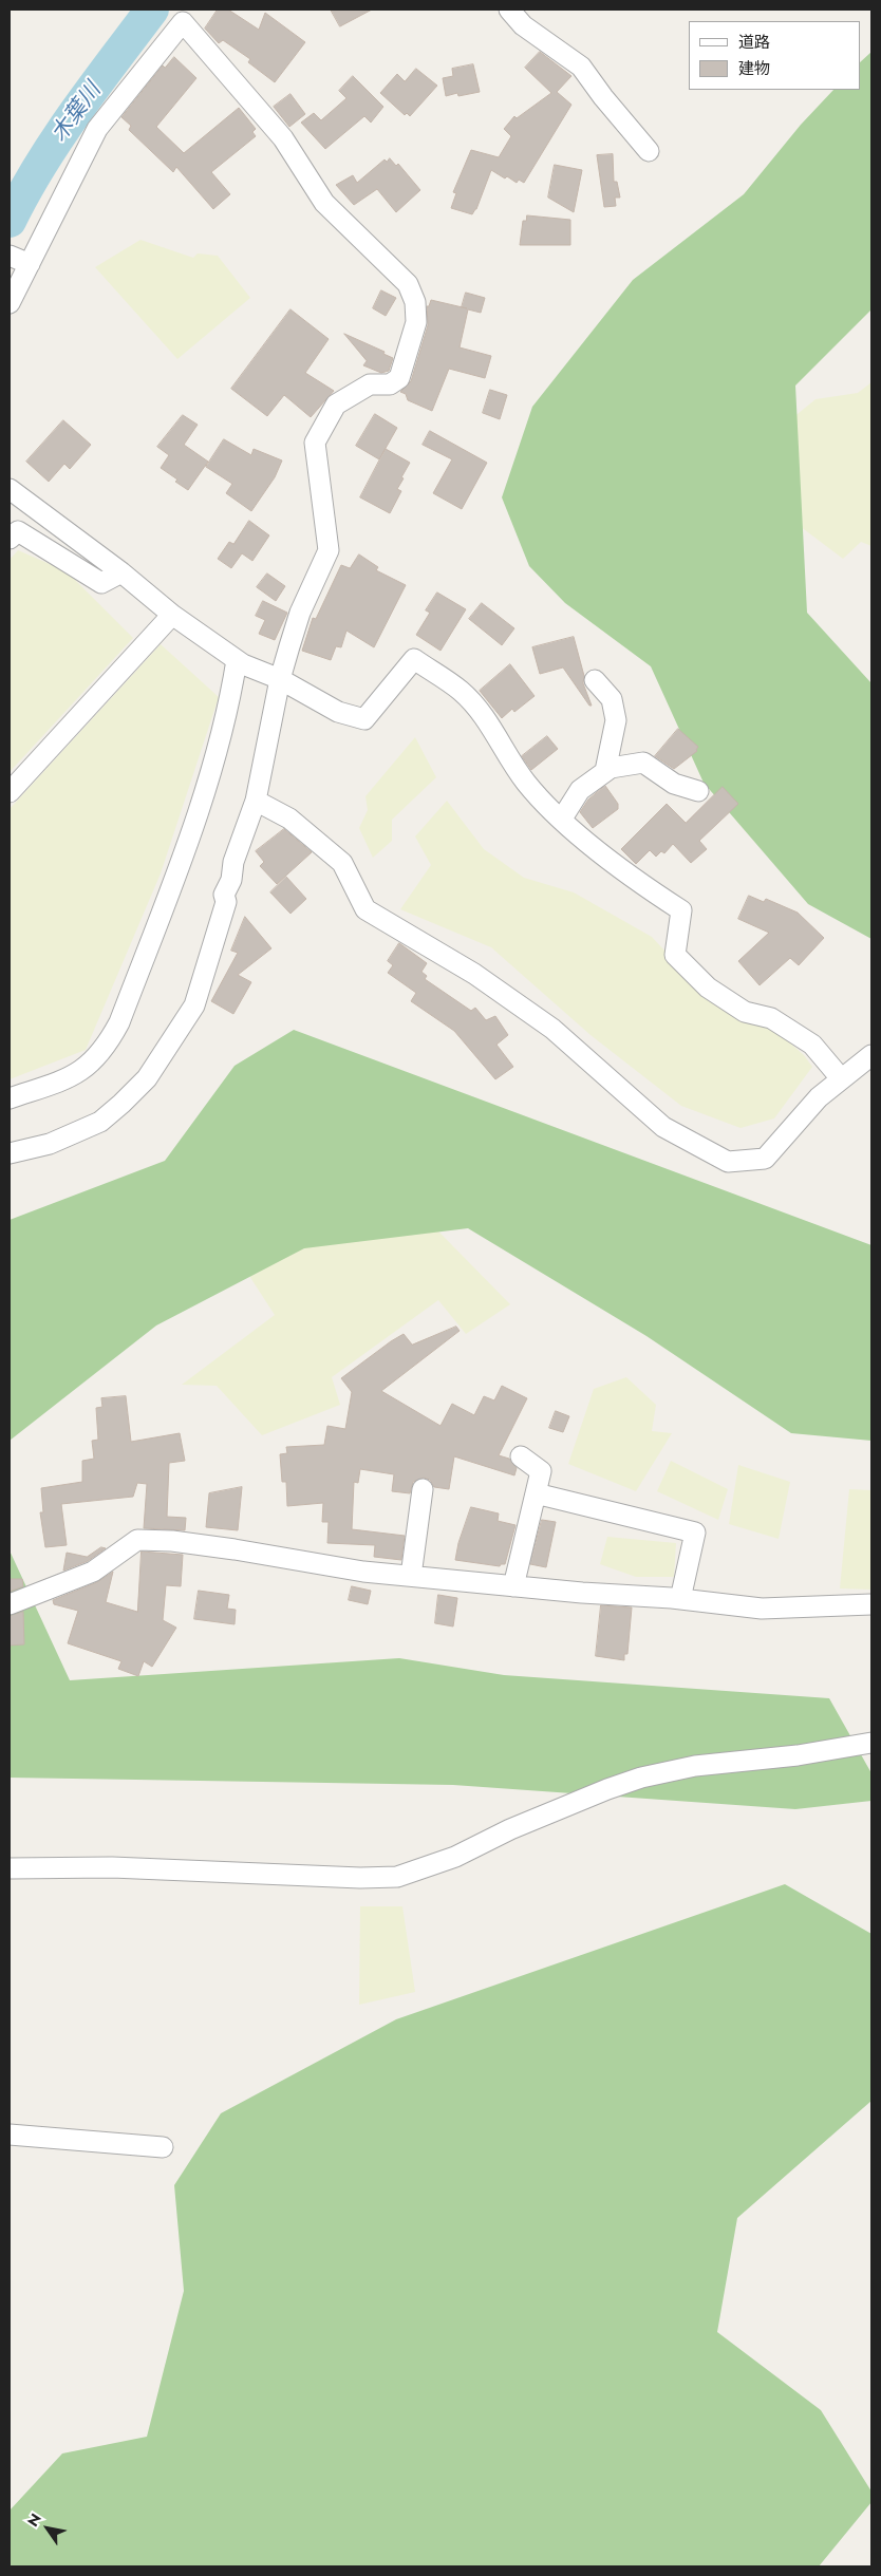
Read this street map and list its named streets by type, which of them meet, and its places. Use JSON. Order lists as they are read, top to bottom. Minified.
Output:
{"water":["木葉川"],"legend":["道路","建物"],"north":"top left"}
